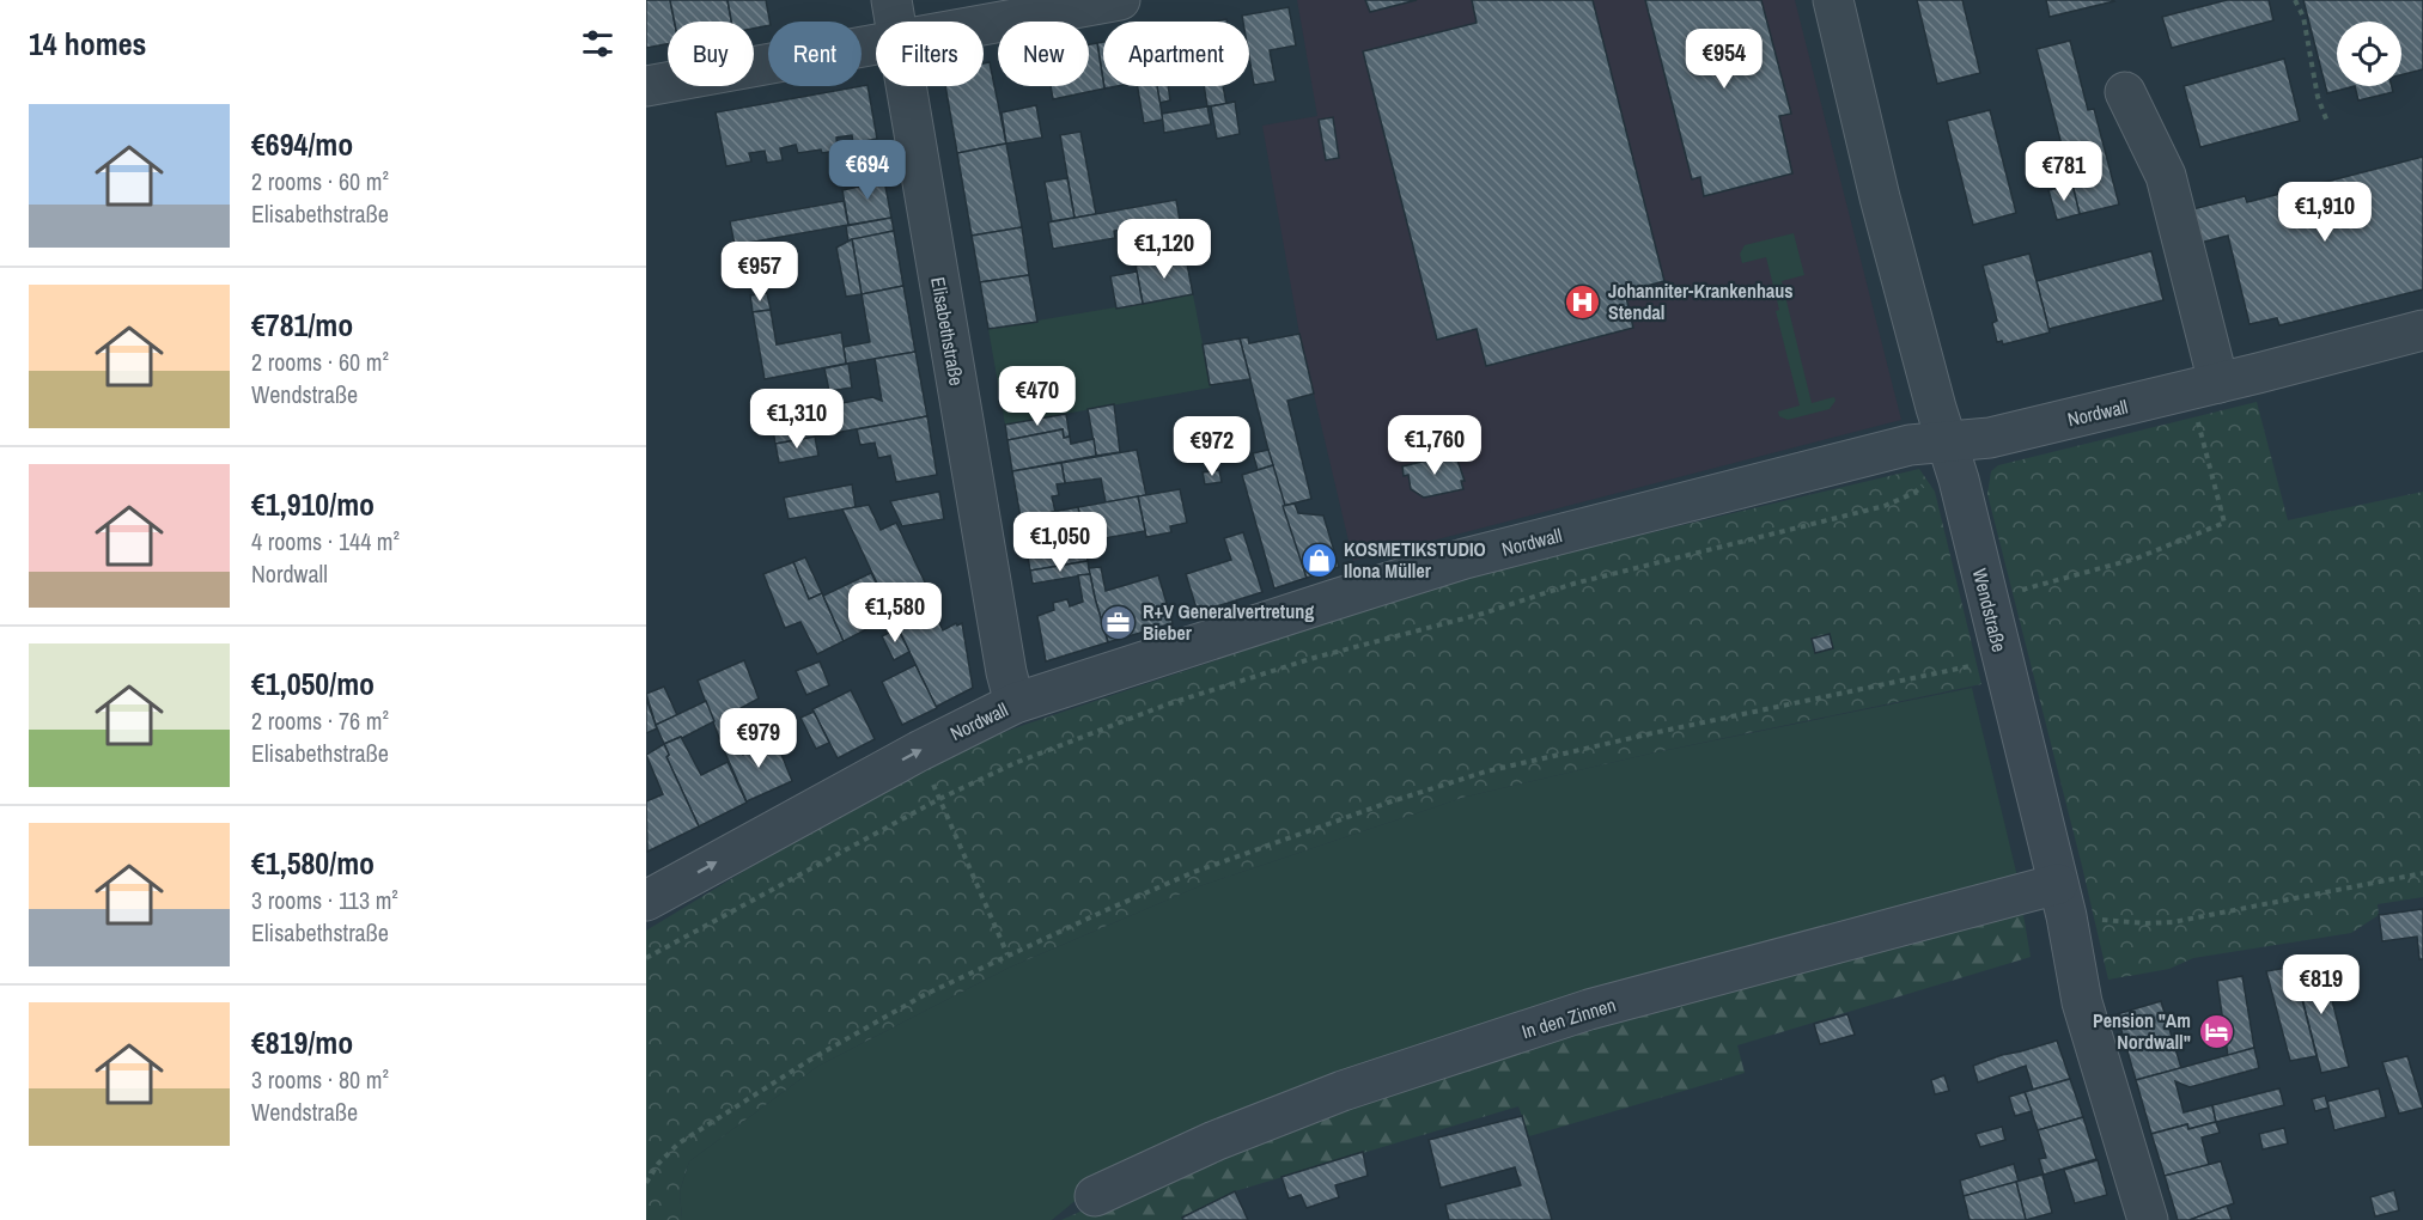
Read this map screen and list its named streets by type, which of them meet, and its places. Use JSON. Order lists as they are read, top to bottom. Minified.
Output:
{"streets":{"street":["Elisabethstraße","Nordwall","Wendstraße","In den Zinnen"]},"crossings":[["Elisabethstraße","Nordwall"],["Nordwall","Wendstraße"],["Wendstraße","In den Zinnen"]],"places":{"hospital":["Johanniter-Krankenhaus Stendal"],"shop":["KOSMETIKSTUDIO Ilona Müller"],"office":["R+V Generalvertretung Bieber"],"hotel":["Pension \"Am Nordwall\""]},"page":{"heading":"14 homes","chip":["Buy","Rent","Filters","New","Apartment"],"price":["€954","€694","€781","€1,910","€1,120","€957","€470","€1,310","€1,760","€972","€1,050","€1,580","€979","€819"],"list":[{"name":"€694/mo","note":"2 rooms · 60 m² · Elisabethstraße"},{"name":"€781/mo","note":"2 rooms · 60 m² · Wendstraße"},{"name":"€1,910/mo","note":"4 rooms · 144 m² · Nordwall"},{"name":"€1,050/mo","note":"2 rooms · 76 m² · Elisabethstraße"},{"name":"€1,580/mo","note":"3 rooms · 113 m² · Elisabethstraße"},{"name":"€819/mo","note":"3 rooms · 80 m² · Wendstraße"}]}}
